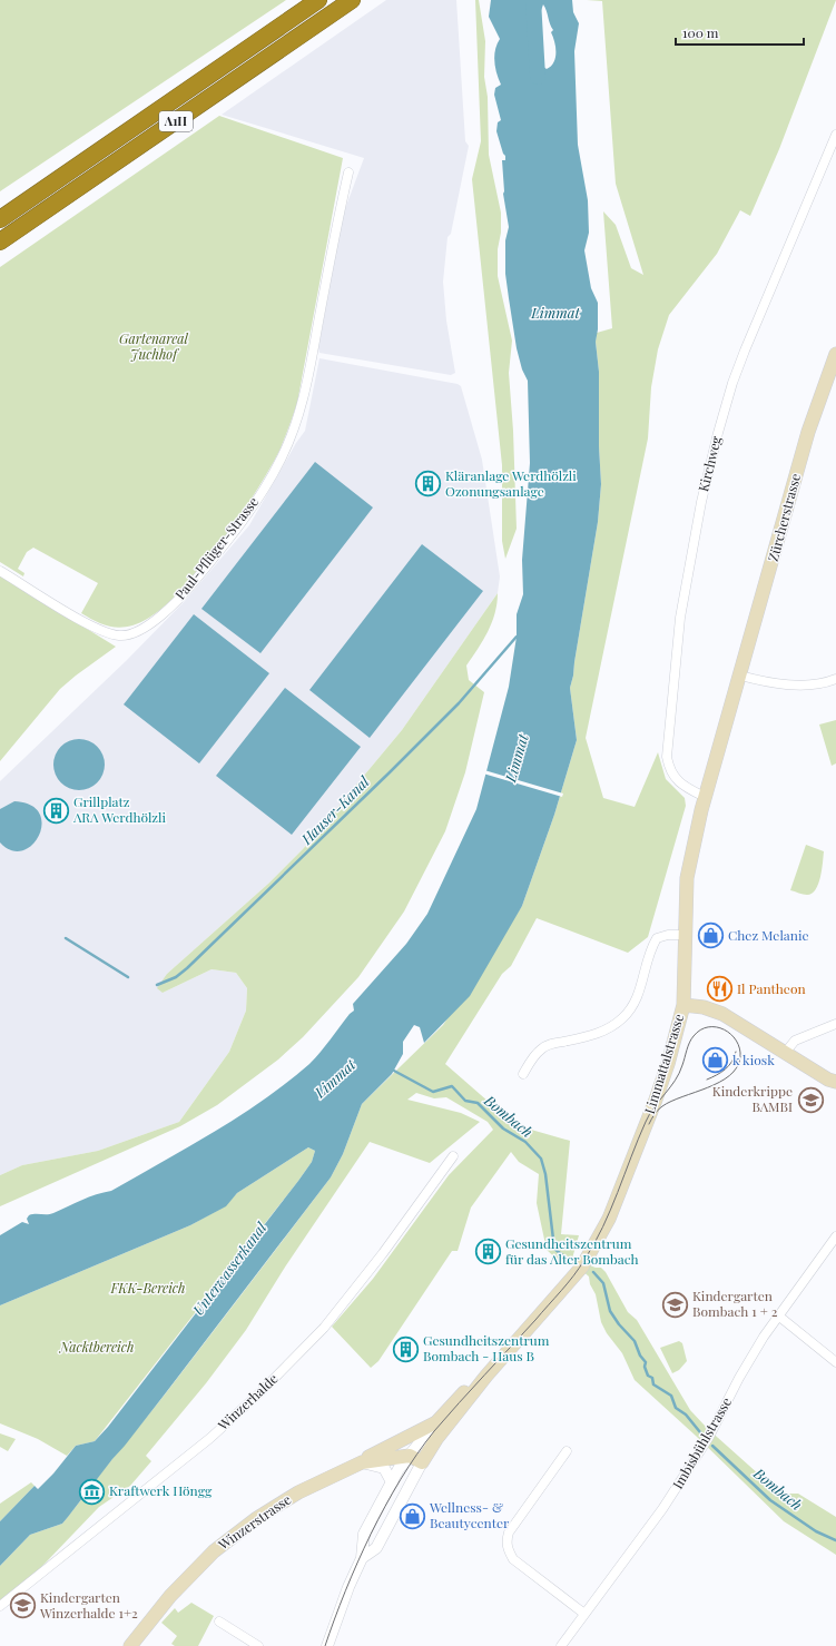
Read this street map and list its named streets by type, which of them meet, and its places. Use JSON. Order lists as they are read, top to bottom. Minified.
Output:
{"streets":{"highway":["A1H"],"main road":["Zürcherstrasse","Limmattalstrasse","Winzerstrasse"],"street":["Kirchweg","Paul-Pflüger-Strasse","Winzerhalde","Imbisbühlstrasse"]},"crossings":[["Kirchweg","Limmattalstrasse"],["Zürcherstrasse","Limmattalstrasse"],["Limmattalstrasse","Winzerstrasse"]],"water":["Limmat","Hauser-Kanal","Bombach","Unterwasserkanal"],"parks":["Gartenareal Juchhof","FKK-Bereich","Nacktbereich"],"places":{"building":["Kläranlage Werdhölzli Ozonungsanlage","Grillplatz ARA Werdhölzli","Gesundheitszentrum für das Alter Bombach","Gesundheitszentrum Bombach - Haus B"],"shop":["Chez Melanie","k kiosk","Wellness- & Beautycenter"],"restaurant":["Il Pantheon"],"school or university":["Kinderkrippe BAMBI","Kindergarten Bombach 1 + 2","Kindergarten Winzerhalde 1+2"],"museum":["Kraftwerk Höngg"]},"scale_bar":"100 m"}
